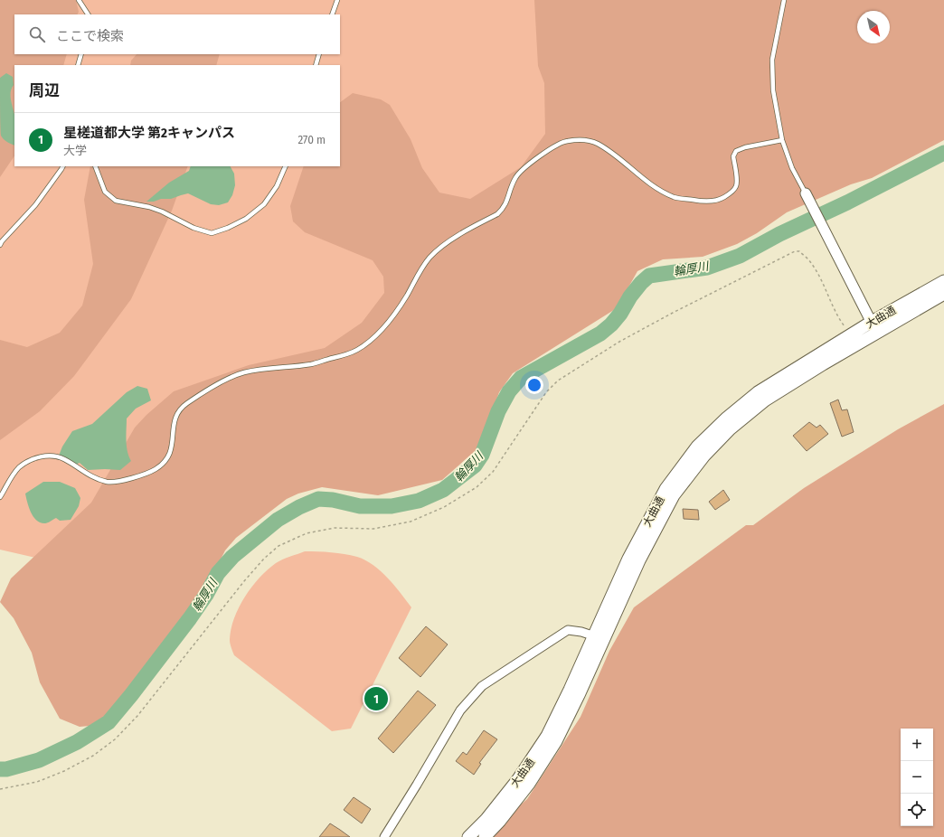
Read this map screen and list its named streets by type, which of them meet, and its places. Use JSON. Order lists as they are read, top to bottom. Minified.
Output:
{"streets":{"main road":["大曲通"]},"water":["輪厚川"],"north":"bottom right","page":{"search":"ここで検索","heading":"周辺","list":[{"mark":"1","name":"星槎道都大学 第2キャンパス","note":"大学","value":"270 m"}],"pins":"1","map_buttons":["+","−"]}}
